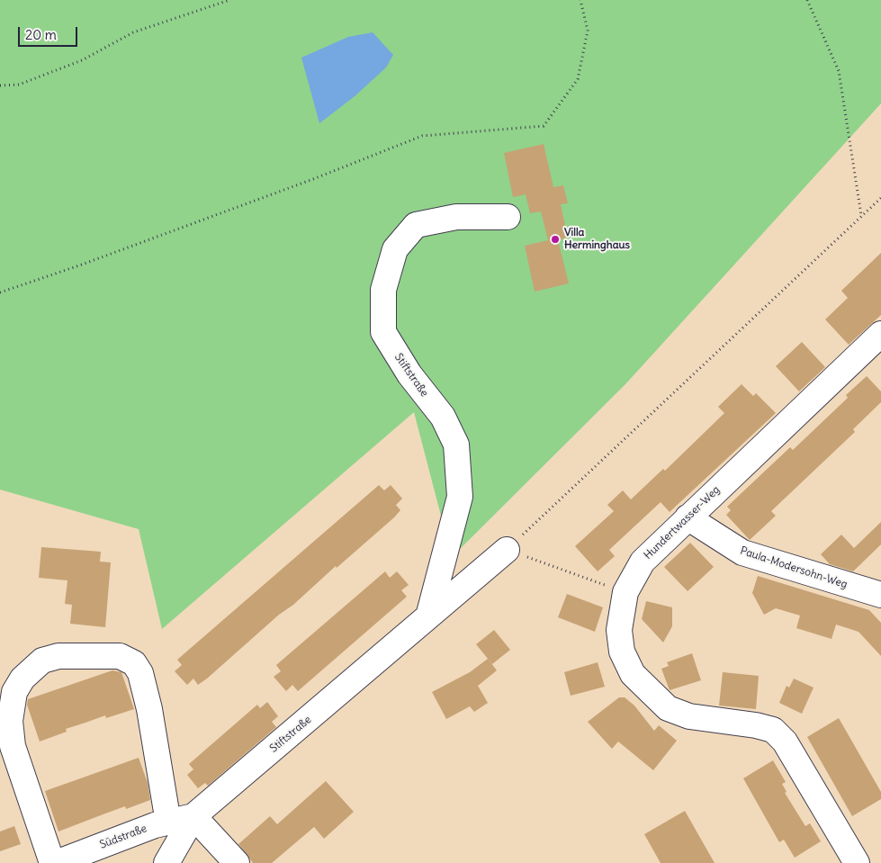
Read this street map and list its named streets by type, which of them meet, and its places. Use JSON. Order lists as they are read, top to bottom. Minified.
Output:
{"streets":{"street":["Stiftstraße","Hundertwasser-Weg","Paula-Modersohn-Weg","Südstraße"]},"crossings":[["Stiftstraße","Südstraße"],["Hundertwasser-Weg","Paula-Modersohn-Weg"]],"places":["Villa Herminghaus"],"scale_bar":"20 m"}
